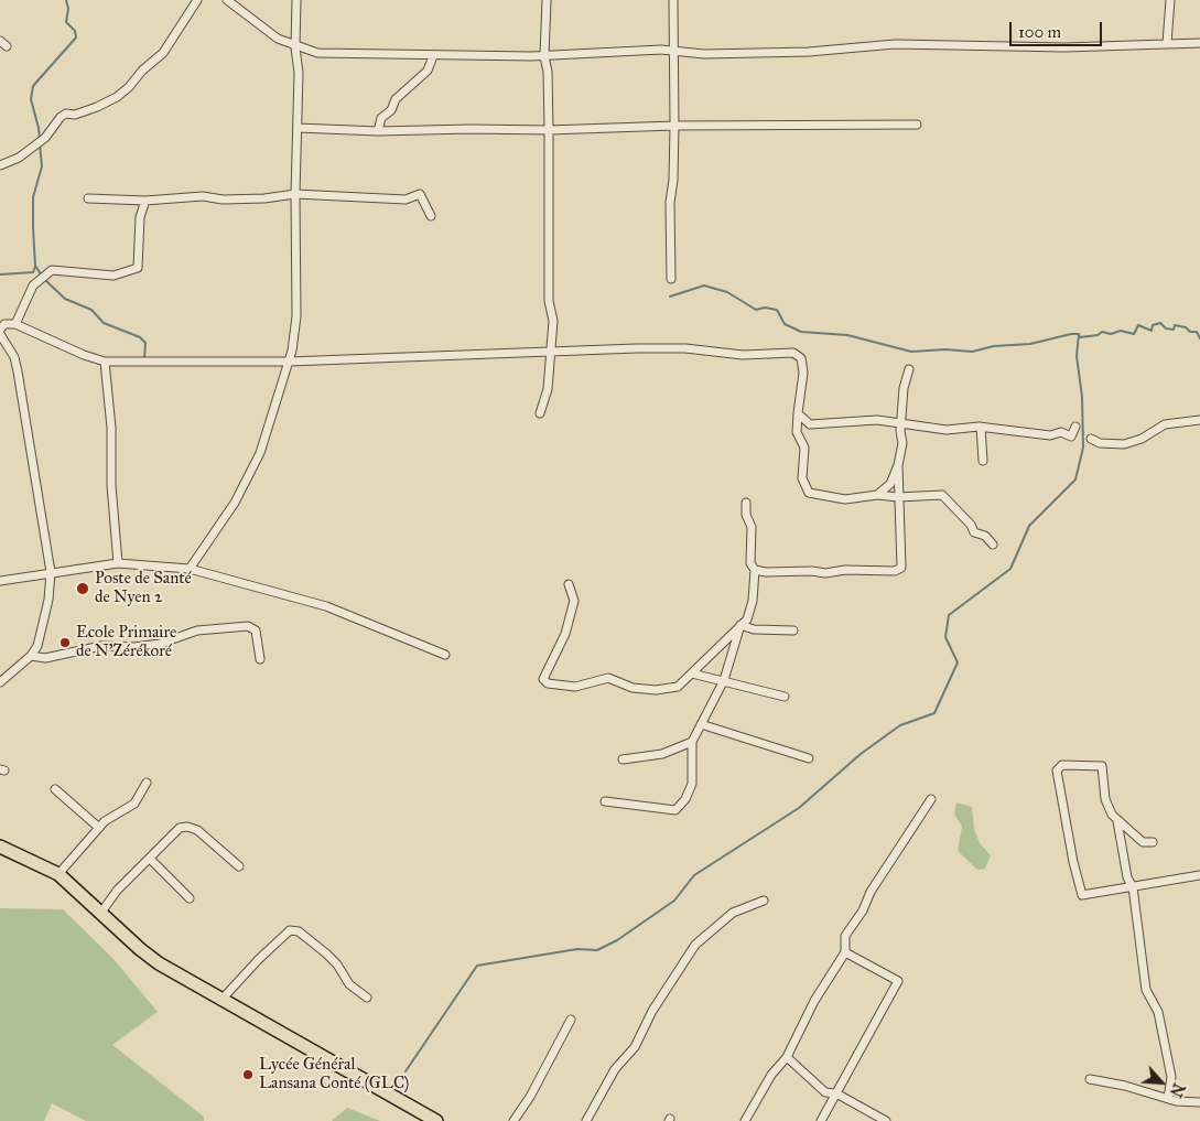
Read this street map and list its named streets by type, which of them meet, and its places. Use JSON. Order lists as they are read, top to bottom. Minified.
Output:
{"places":["Poste de Santé de Nyen 2","Ecole Primaire de N'Zérékoré","Lycée Général Lansana Conté (GLC)"],"scale_bar":"100 m","north":"bottom right"}
